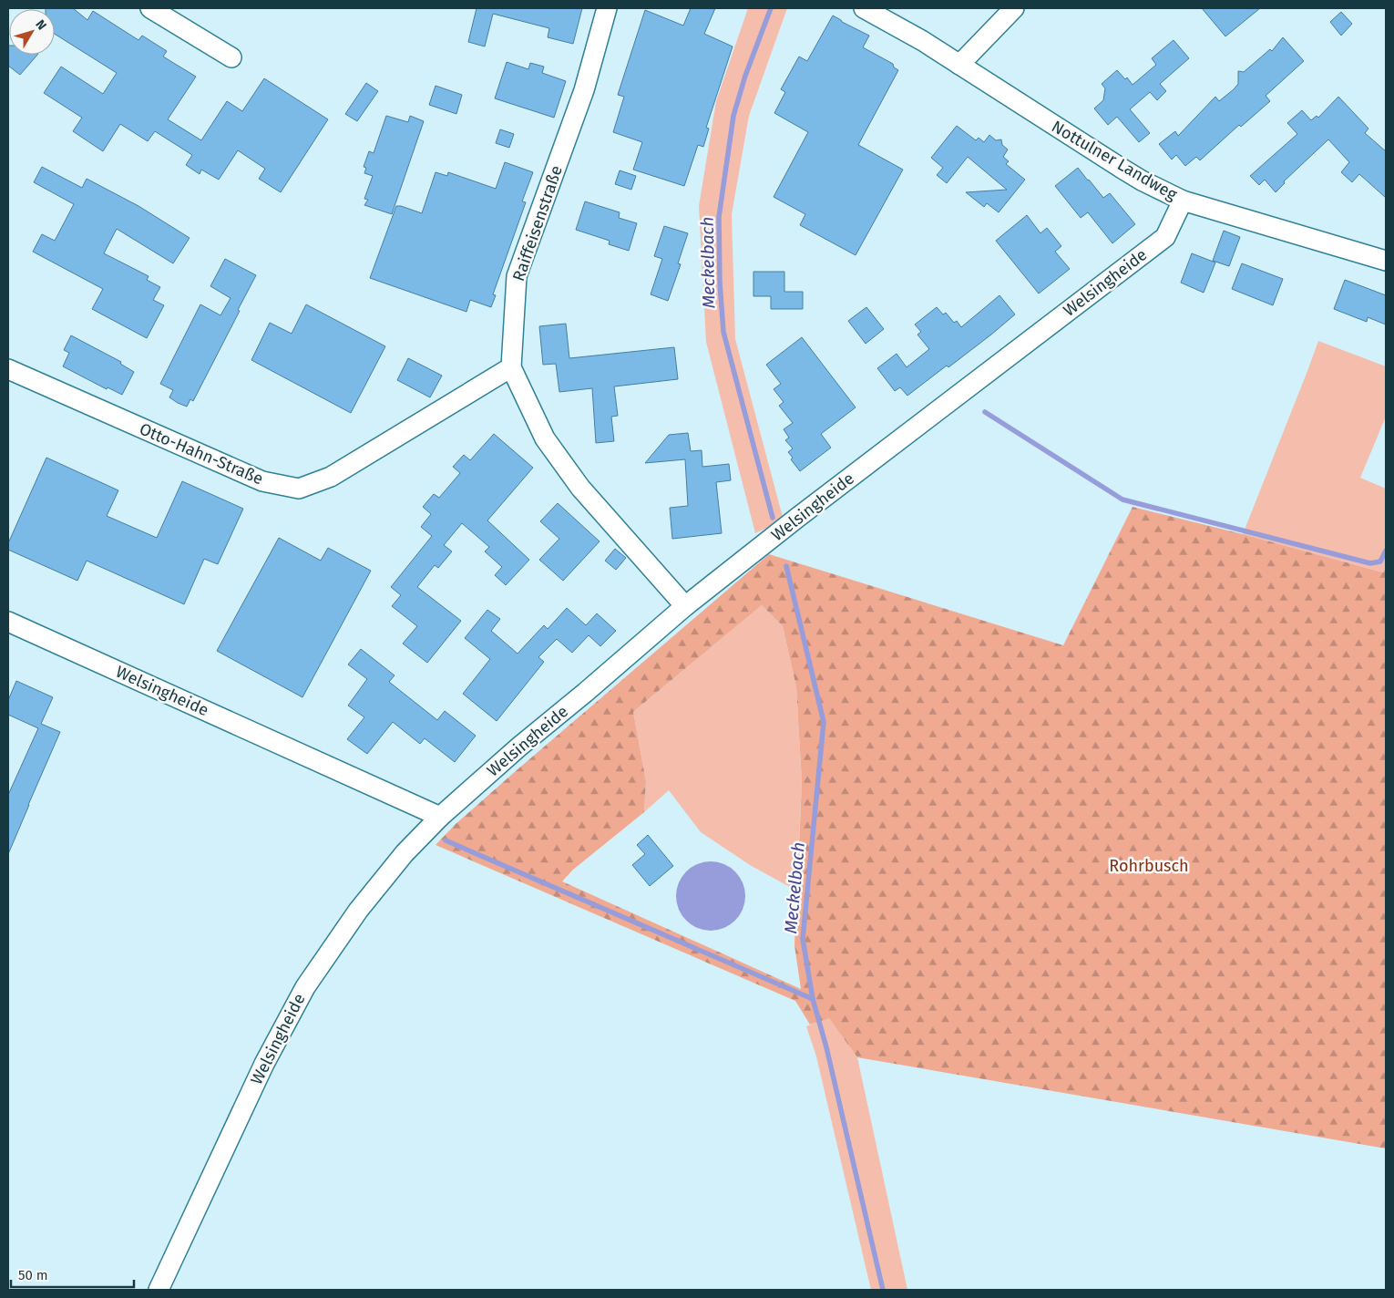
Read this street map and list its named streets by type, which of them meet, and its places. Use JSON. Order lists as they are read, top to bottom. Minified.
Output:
{"streets":{"street":["Nottulner Landweg","Raiffeisenstraße","Welsingheide","Otto-Hahn-Straße"]},"crossings":[["Nottulner Landweg","Welsingheide"],["Raiffeisenstraße","Welsingheide"],["Raiffeisenstraße","Otto-Hahn-Straße"]],"water":["Meckelbach"],"parks":["Rohrbusch"],"scale_bar":"50 m","north":"top right"}
